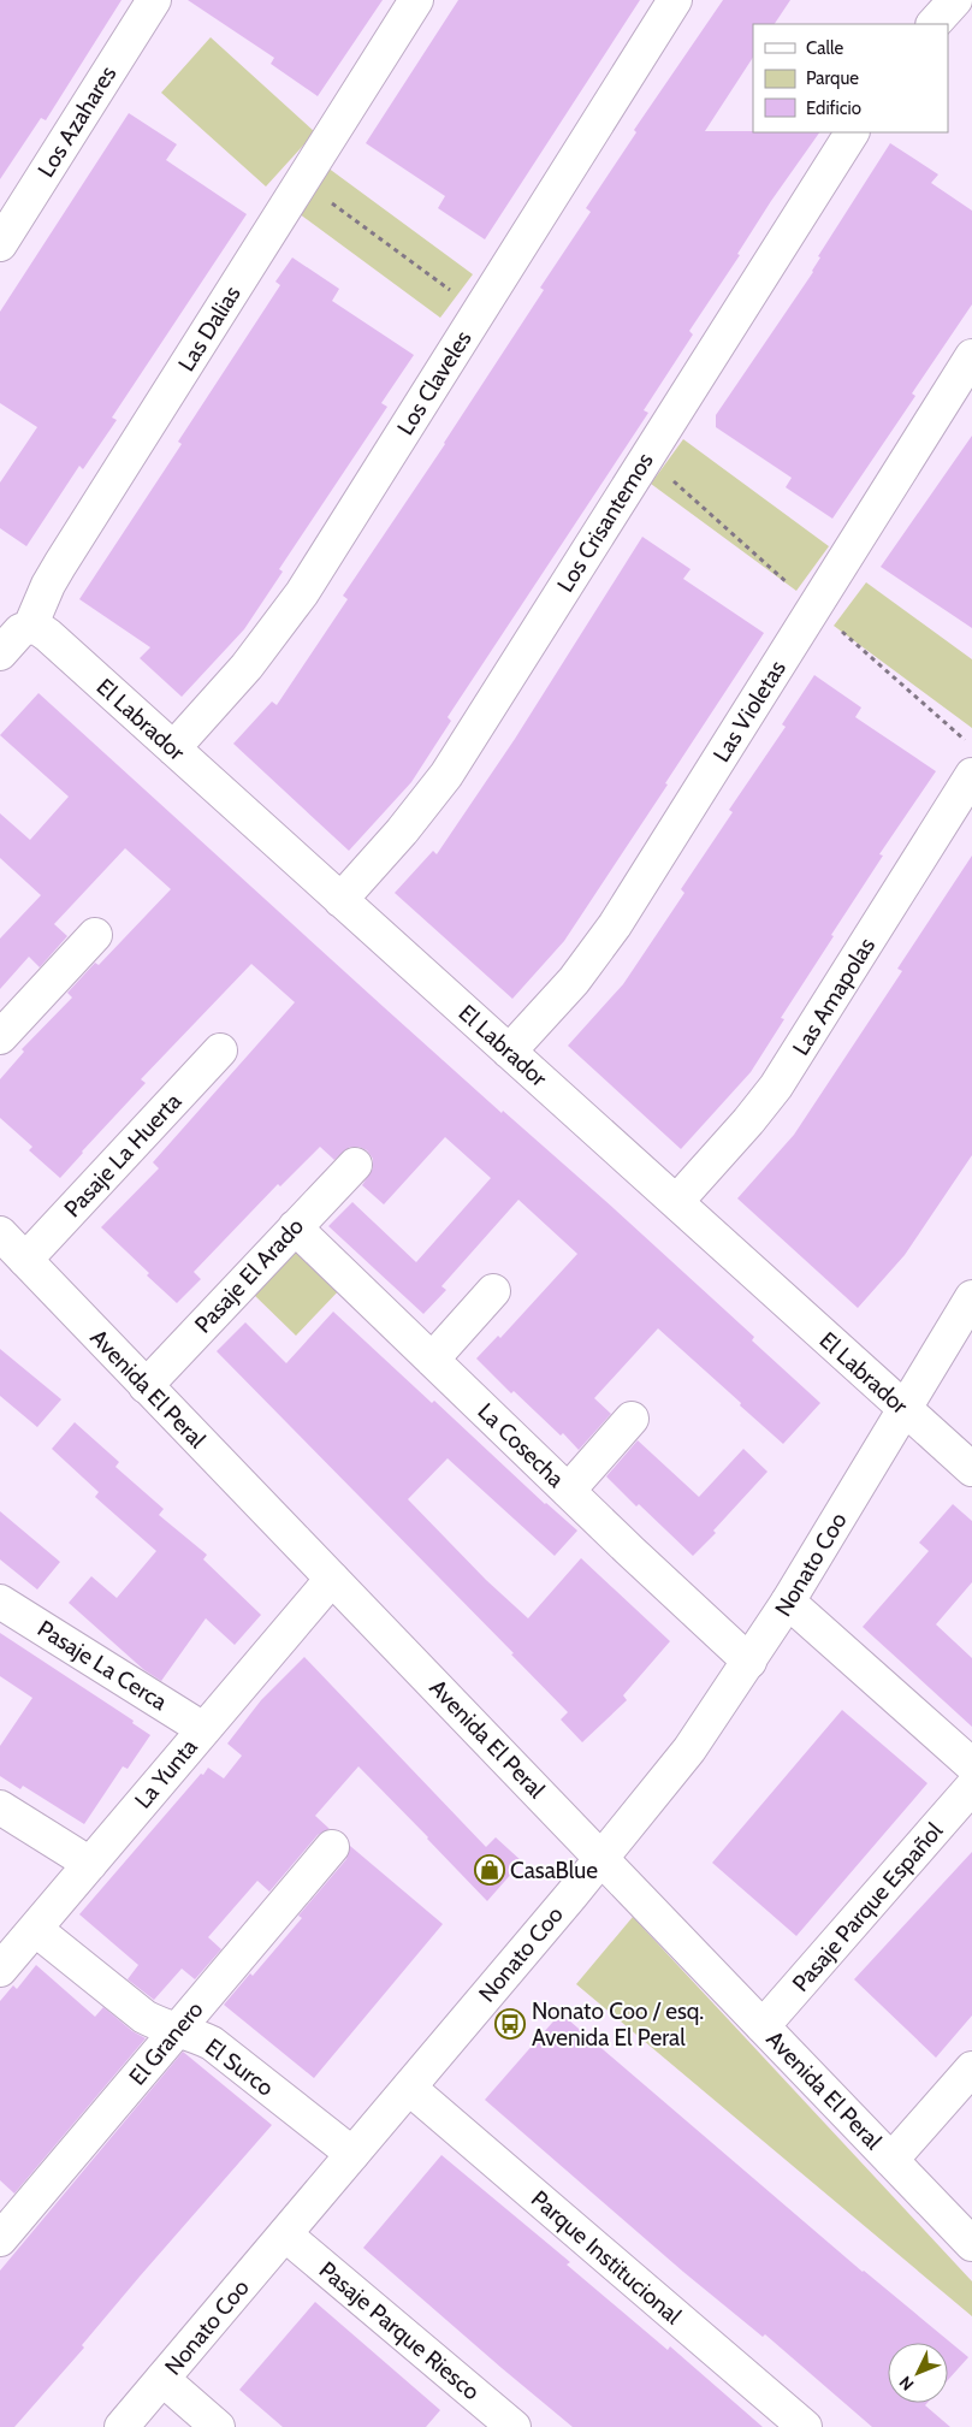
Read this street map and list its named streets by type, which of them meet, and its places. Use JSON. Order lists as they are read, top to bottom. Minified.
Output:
{"streets":{"street":["Los Azahares","Las Dalias","Los Claveles","Los Crisantemos","Las Violetas","El Labrador","Las Amapolas","Pasaje La Huerta","Pasaje El Arado","Avenida El Peral","La Cosecha","Nonato Coo","Pasaje La Cerca","La Yunta","Pasaje Parque Español","El Granero","El Surco","Parque Institucional","Pasaje Parque Riesco"]},"crossings":[["Las Dalias","El Labrador"],["Los Claveles","El Labrador"],["Los Crisantemos","El Labrador"],["Las Violetas","El Labrador"],["El Labrador","Las Amapolas"],["El Labrador","Nonato Coo"],["Pasaje La Huerta","Avenida El Peral"],["Pasaje El Arado","Avenida El Peral"],["Pasaje El Arado","La Cosecha"],["Avenida El Peral","Nonato Coo"],["Avenida El Peral","La Yunta"],["Avenida El Peral","Pasaje Parque Español"],["La Cosecha","Nonato Coo"],["Nonato Coo","El Surco"],["Nonato Coo","Parque Institucional"],["Nonato Coo","Pasaje Parque Riesco"],["Pasaje La Cerca","La Yunta"],["La Yunta","El Surco"],["El Granero","El Surco"]],"places":{"shop":["CasaBlue"],"bus stop":["Nonato Coo / esq. Avenida El Peral"]},"legend":["Calle","Parque","Edificio"],"north":"bottom left"}
